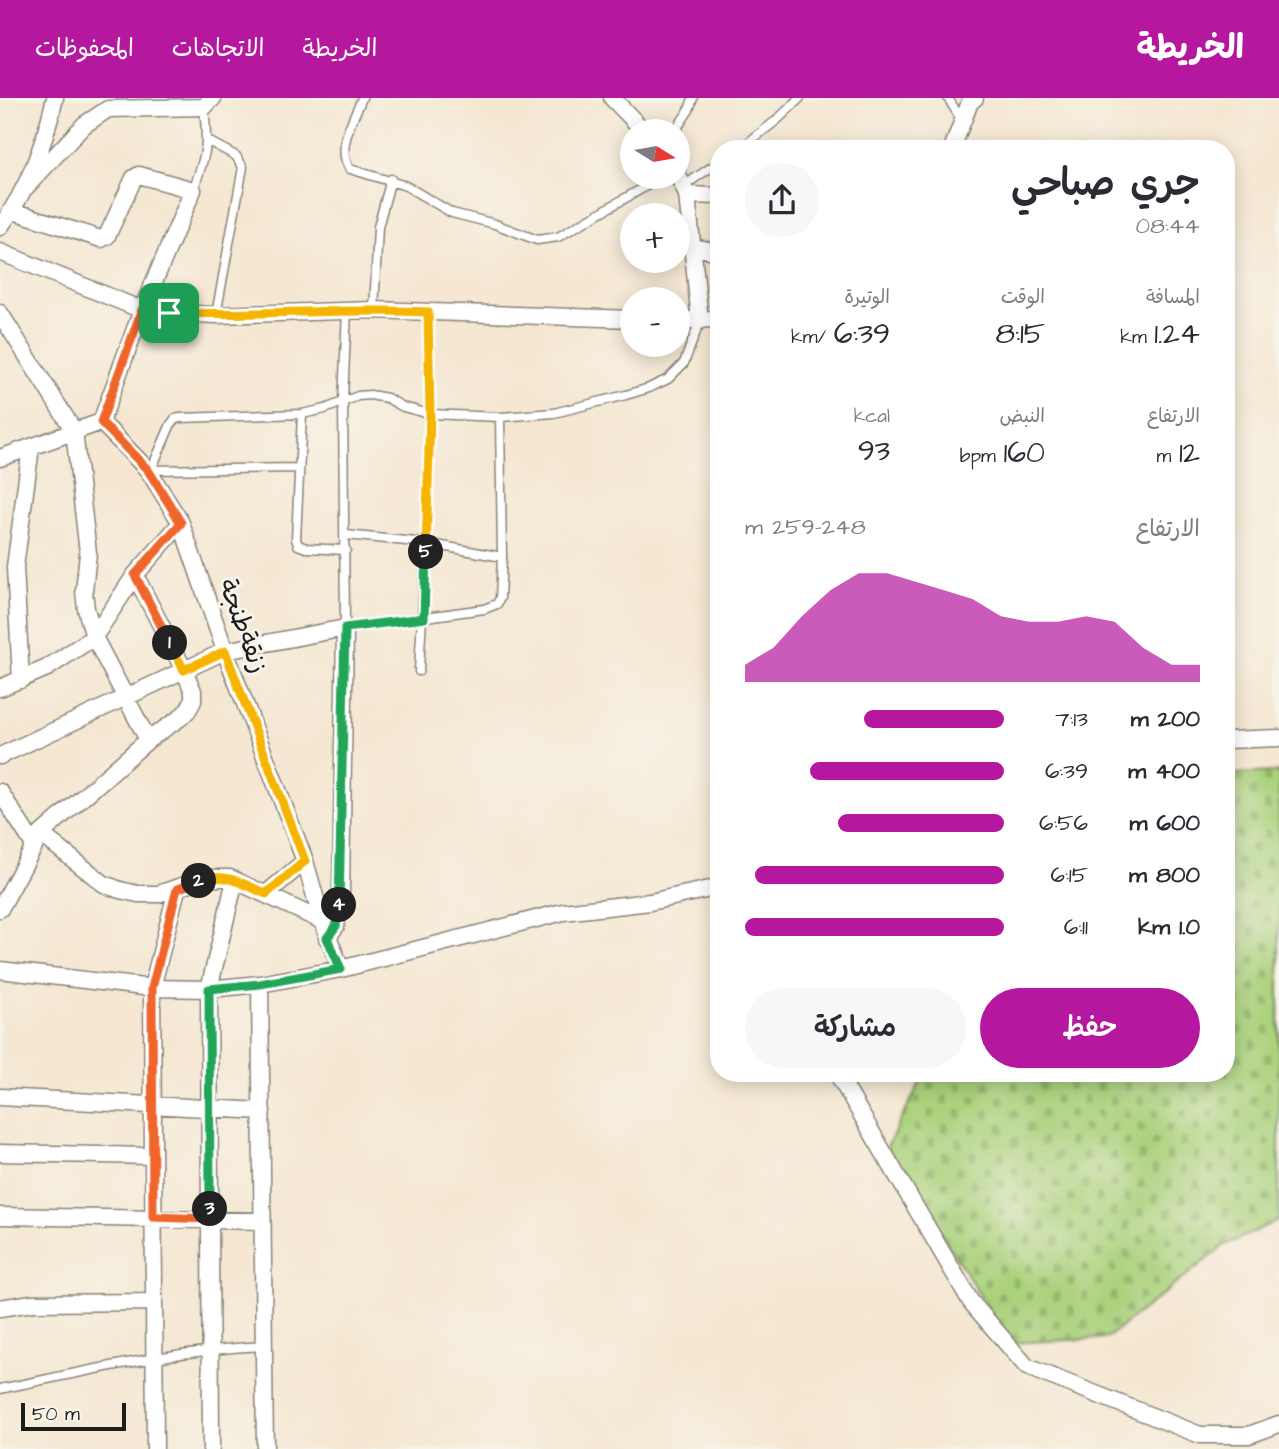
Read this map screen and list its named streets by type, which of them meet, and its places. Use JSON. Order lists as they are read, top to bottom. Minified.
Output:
{"streets":{"street":["زنقةطنجة"]},"scale_bar":"50 m","north":"right","page":{"header":"الخريطة","nav":["الخريطة","الاتجاهات","المحفوظات"],"map_buttons":["+","−"],"heading":["جري صباحي","08:44"],"stats":[["المسافة","1.24 km"],["الوقت","8:15"],["الوتيرة","6:39 /km"],["الارتفاع","12 m"],["النبض","160 bpm"],["kcal","93"]],"chart":["الارتفاع","248–259 m"],"pins":["5","1","2","4","3"],"list":[{"name":"200 m","note":"7:13"},{"name":"400 m","note":"6:39"},{"name":"600 m","note":"6:56"},{"name":"800 m","note":"6:15"},{"name":"1.0 km","note":"6:11"}],"buttons":["حفظ","مشاركة"],"scale":"50 m"}}
